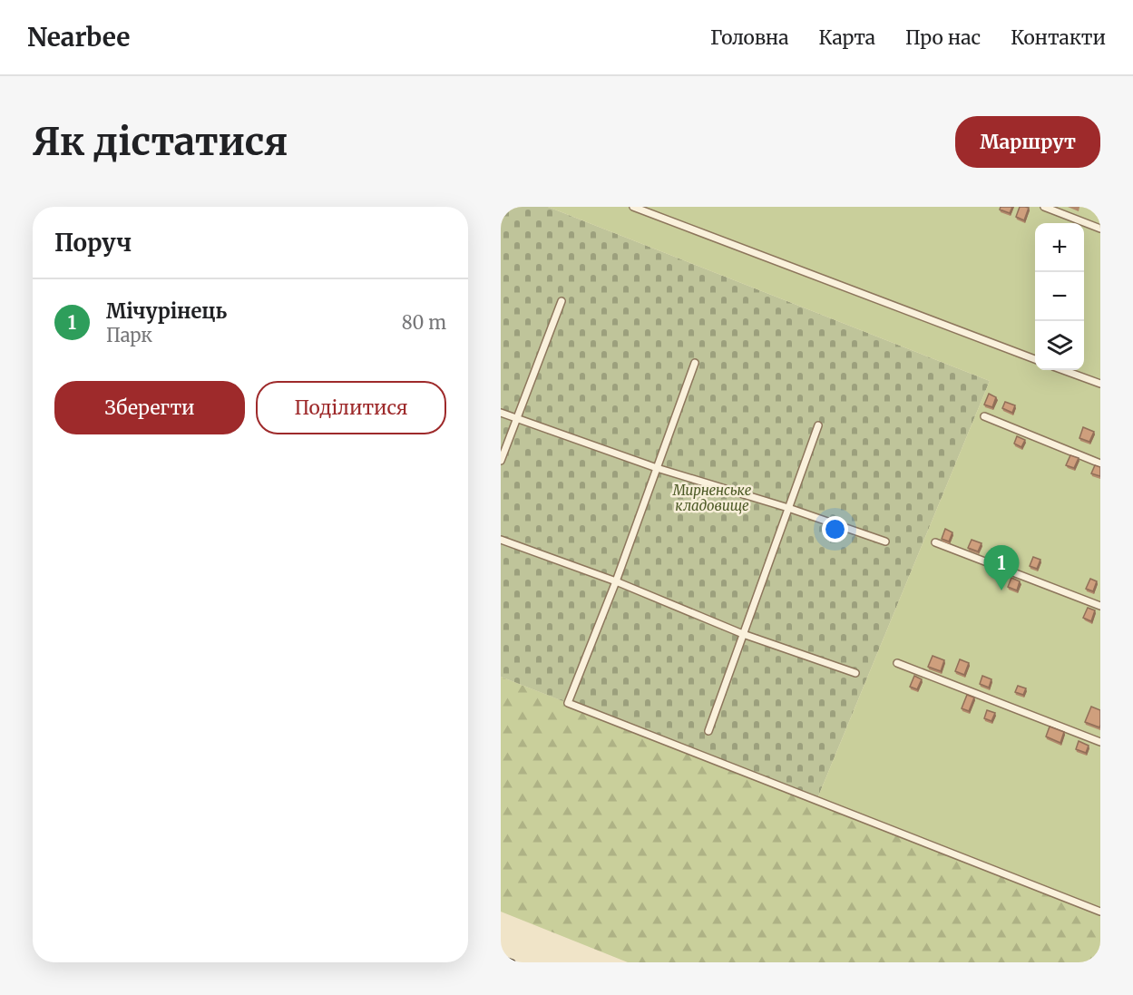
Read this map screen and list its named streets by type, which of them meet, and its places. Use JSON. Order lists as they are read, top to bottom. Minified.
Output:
{"parks":["Мирненське кладовище"],"page":{"header":"Nearbee","nav":["Головна","Карта","Про нас","Контакти"],"buttons":["Маршрут",["Зберегти","Поділитися"]],"title":"Як дістатися","heading":"Поруч","map_buttons":["+","−"],"list":[{"mark":"1","name":"Мічурінець","note":"Парк","value":"80 m"}],"pins":"1"}}
